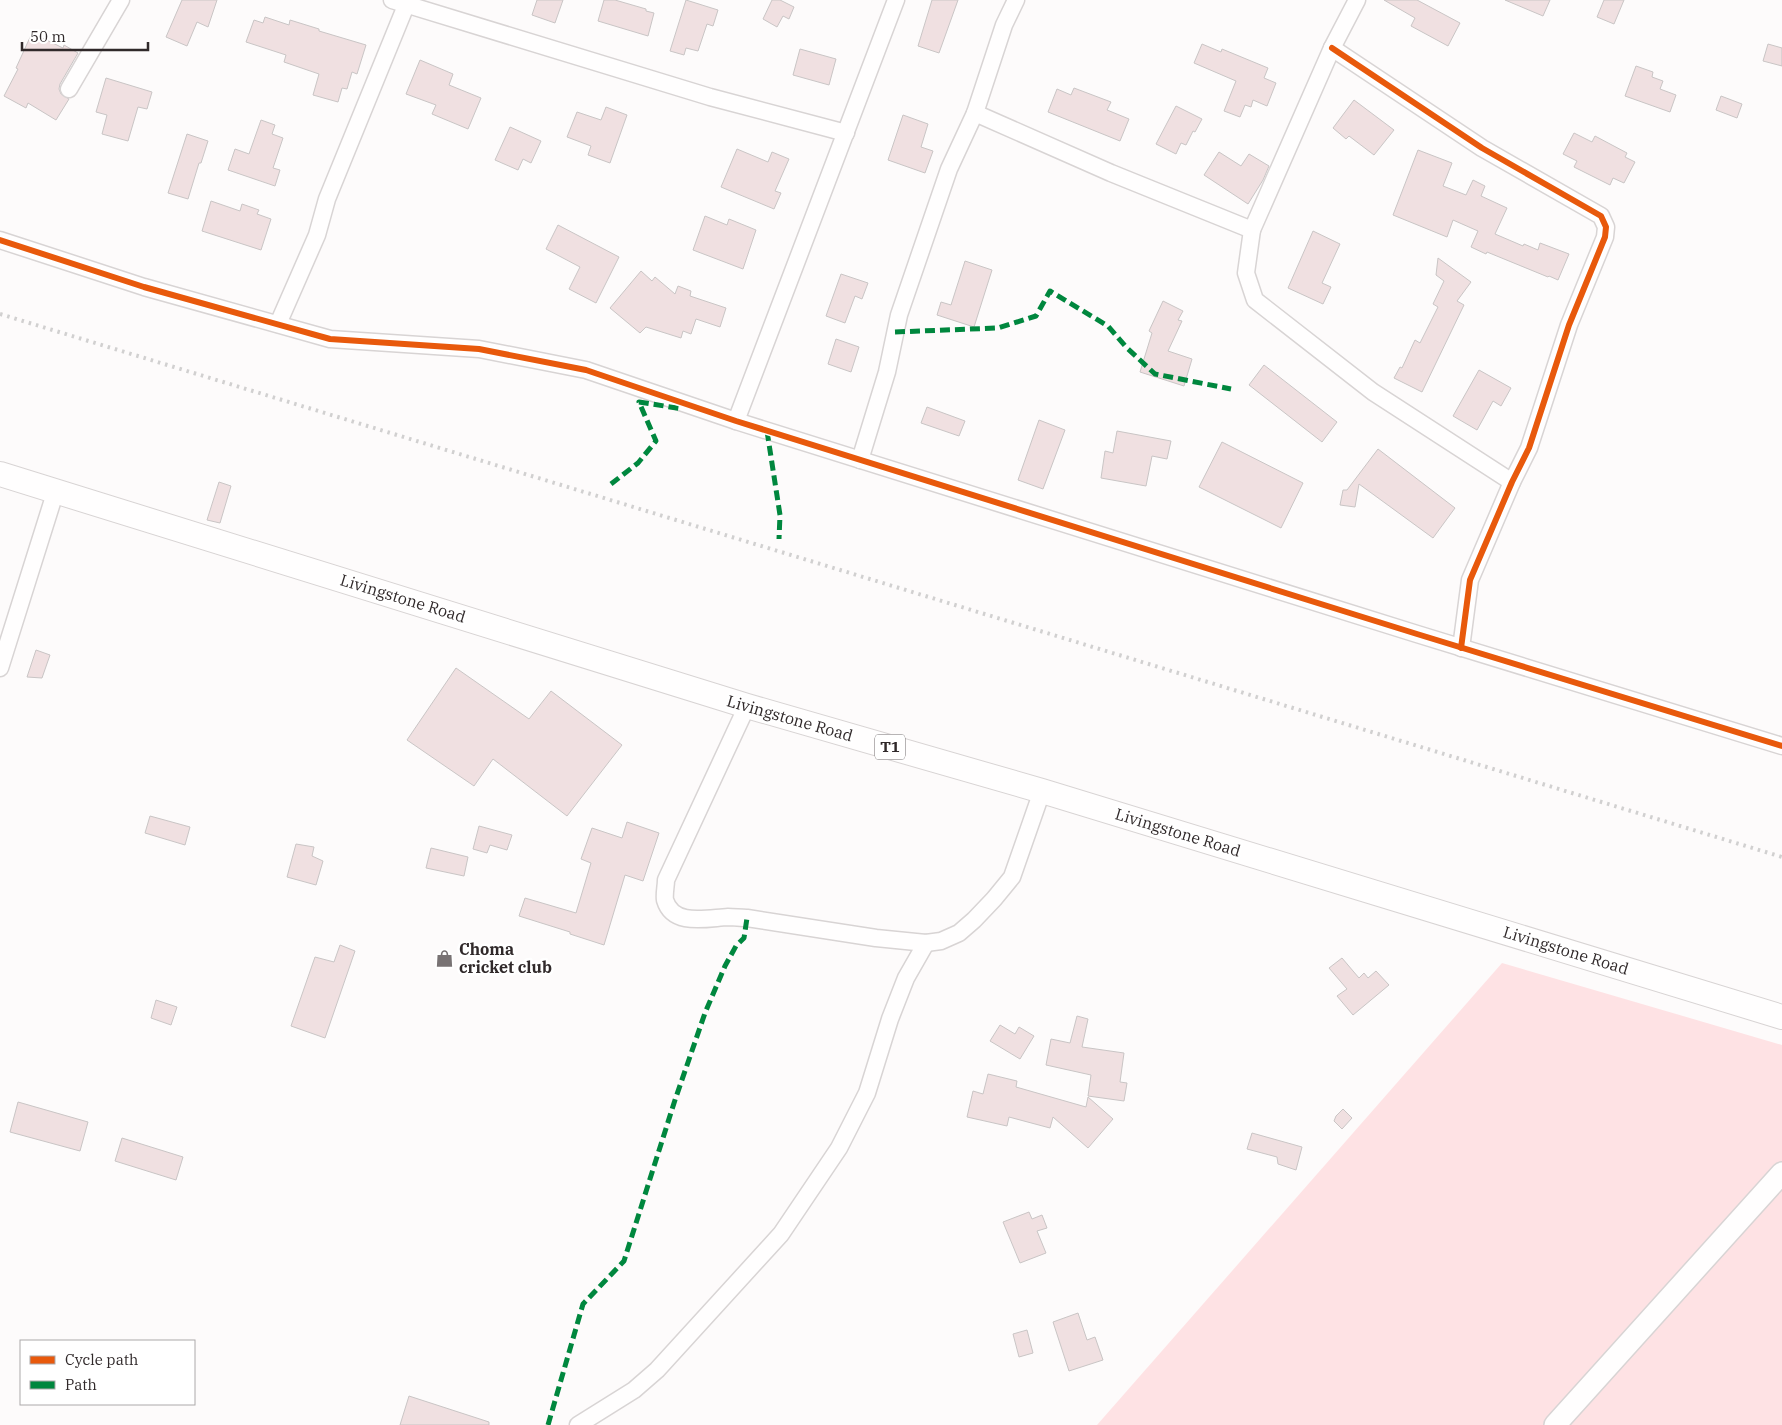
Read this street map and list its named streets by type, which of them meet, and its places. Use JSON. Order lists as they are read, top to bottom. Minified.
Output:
{"streets":{"highway":["Livingstone Road","T1"]},"places":{"shop":["Choma cricket club"]},"legend":["Cycle path","Path"],"scale_bar":"50 m"}
